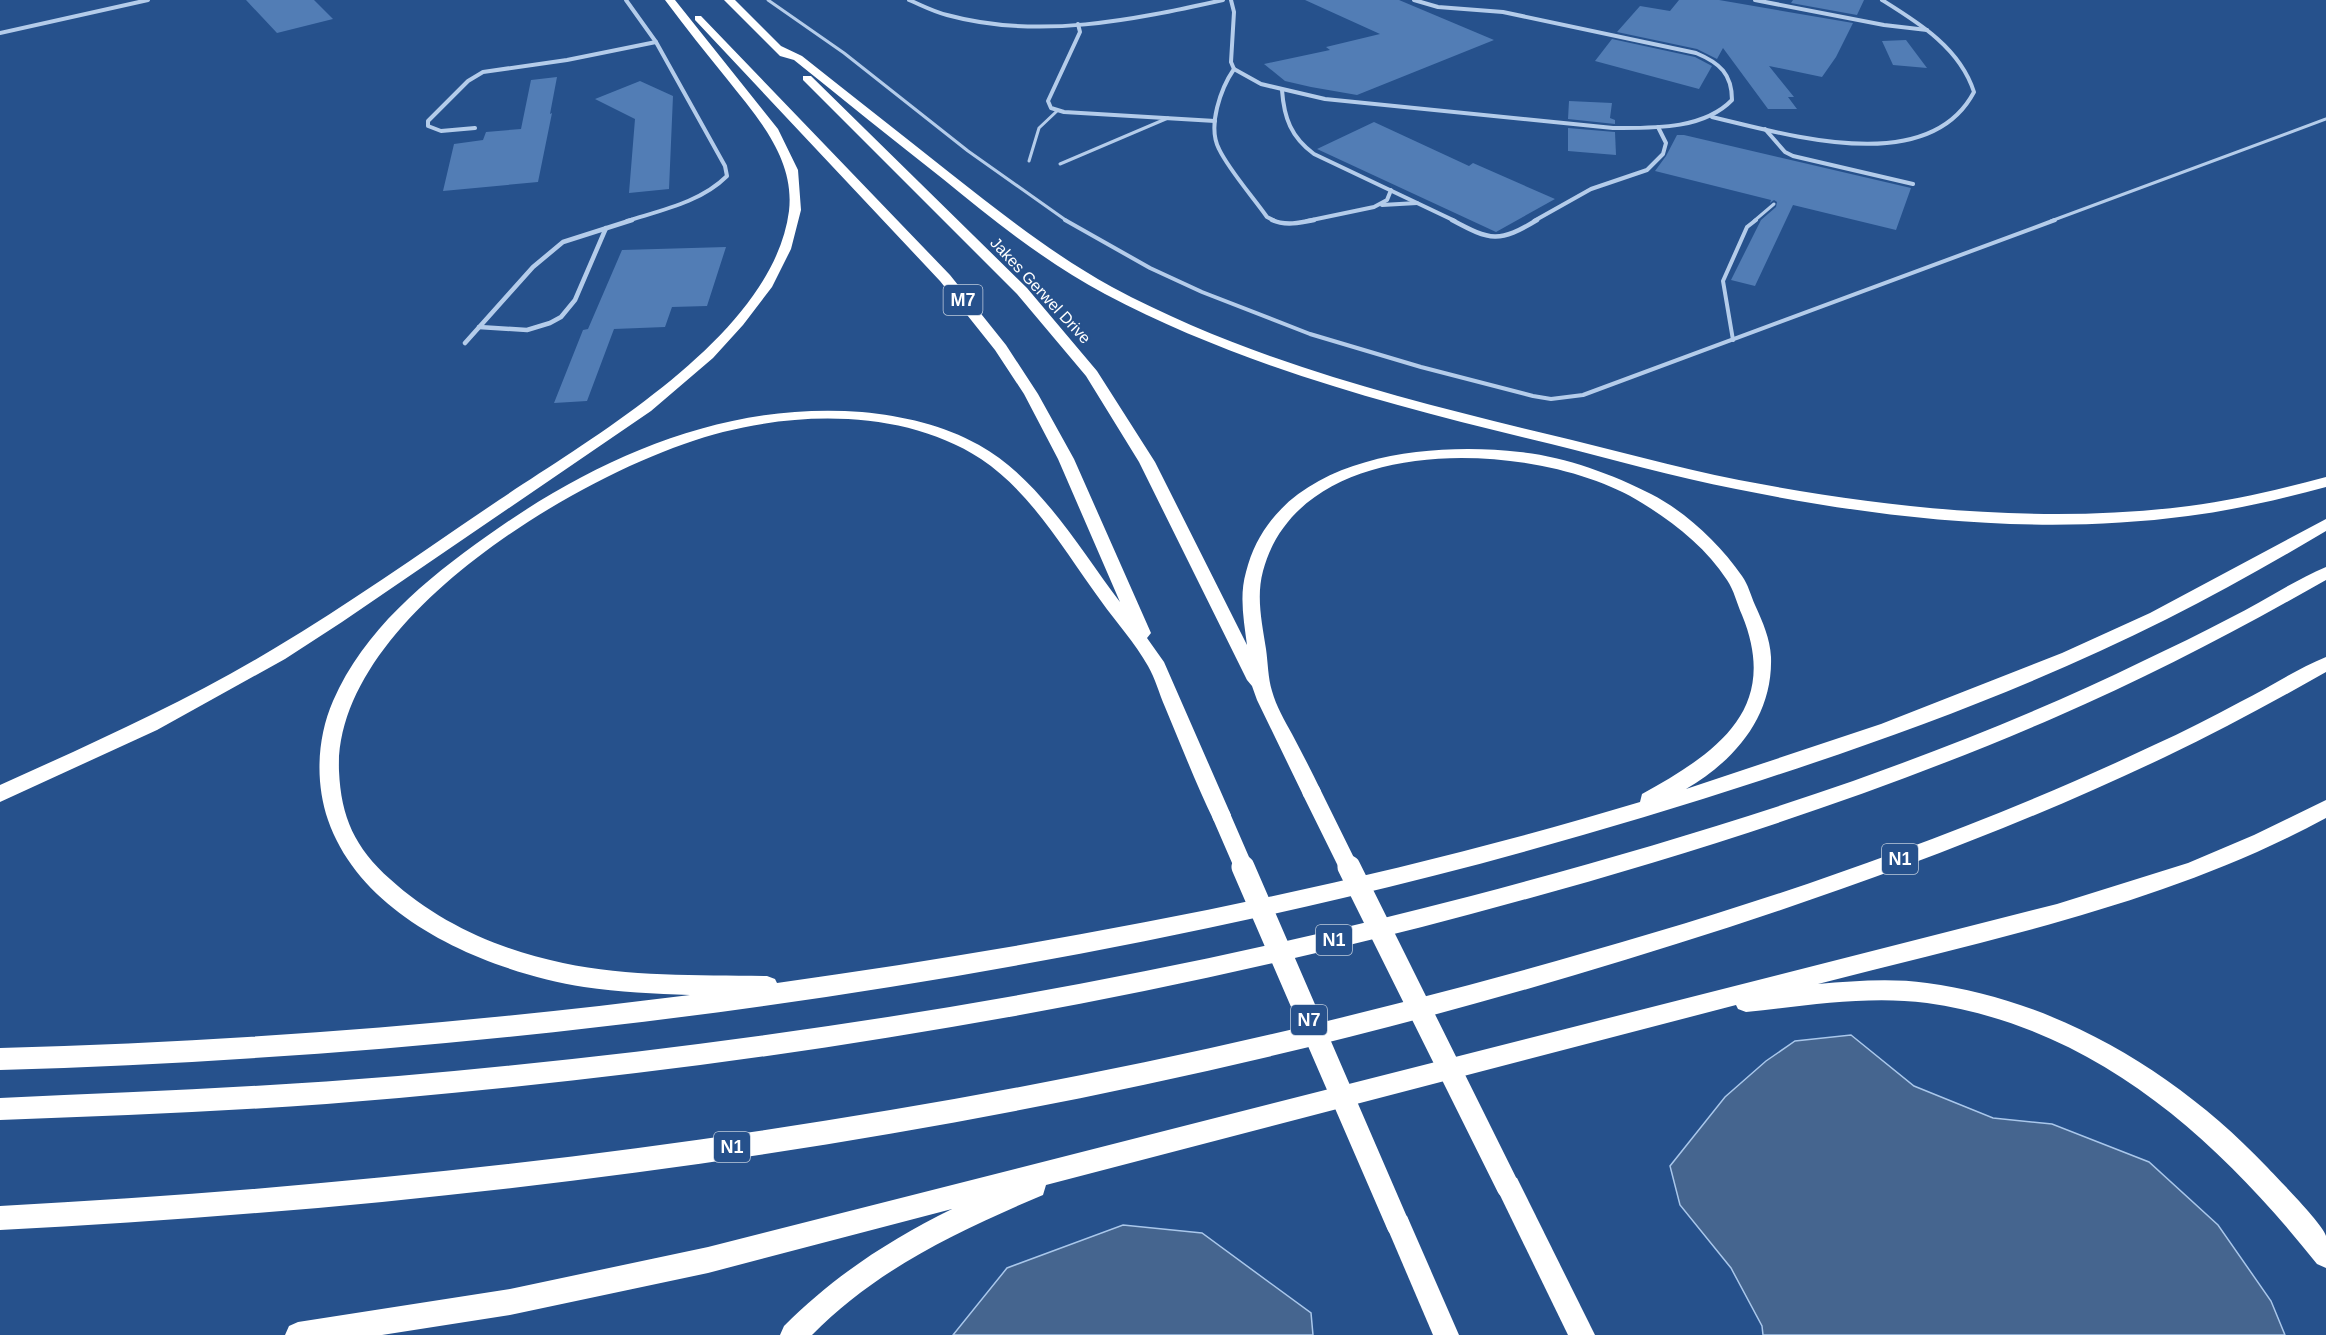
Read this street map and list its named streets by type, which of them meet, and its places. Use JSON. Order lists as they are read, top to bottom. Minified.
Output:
{"streets":{"highway":["Jakes Gerwel Drive","M7","N1","N7"]},"crossings":[["M7","N7"]]}
